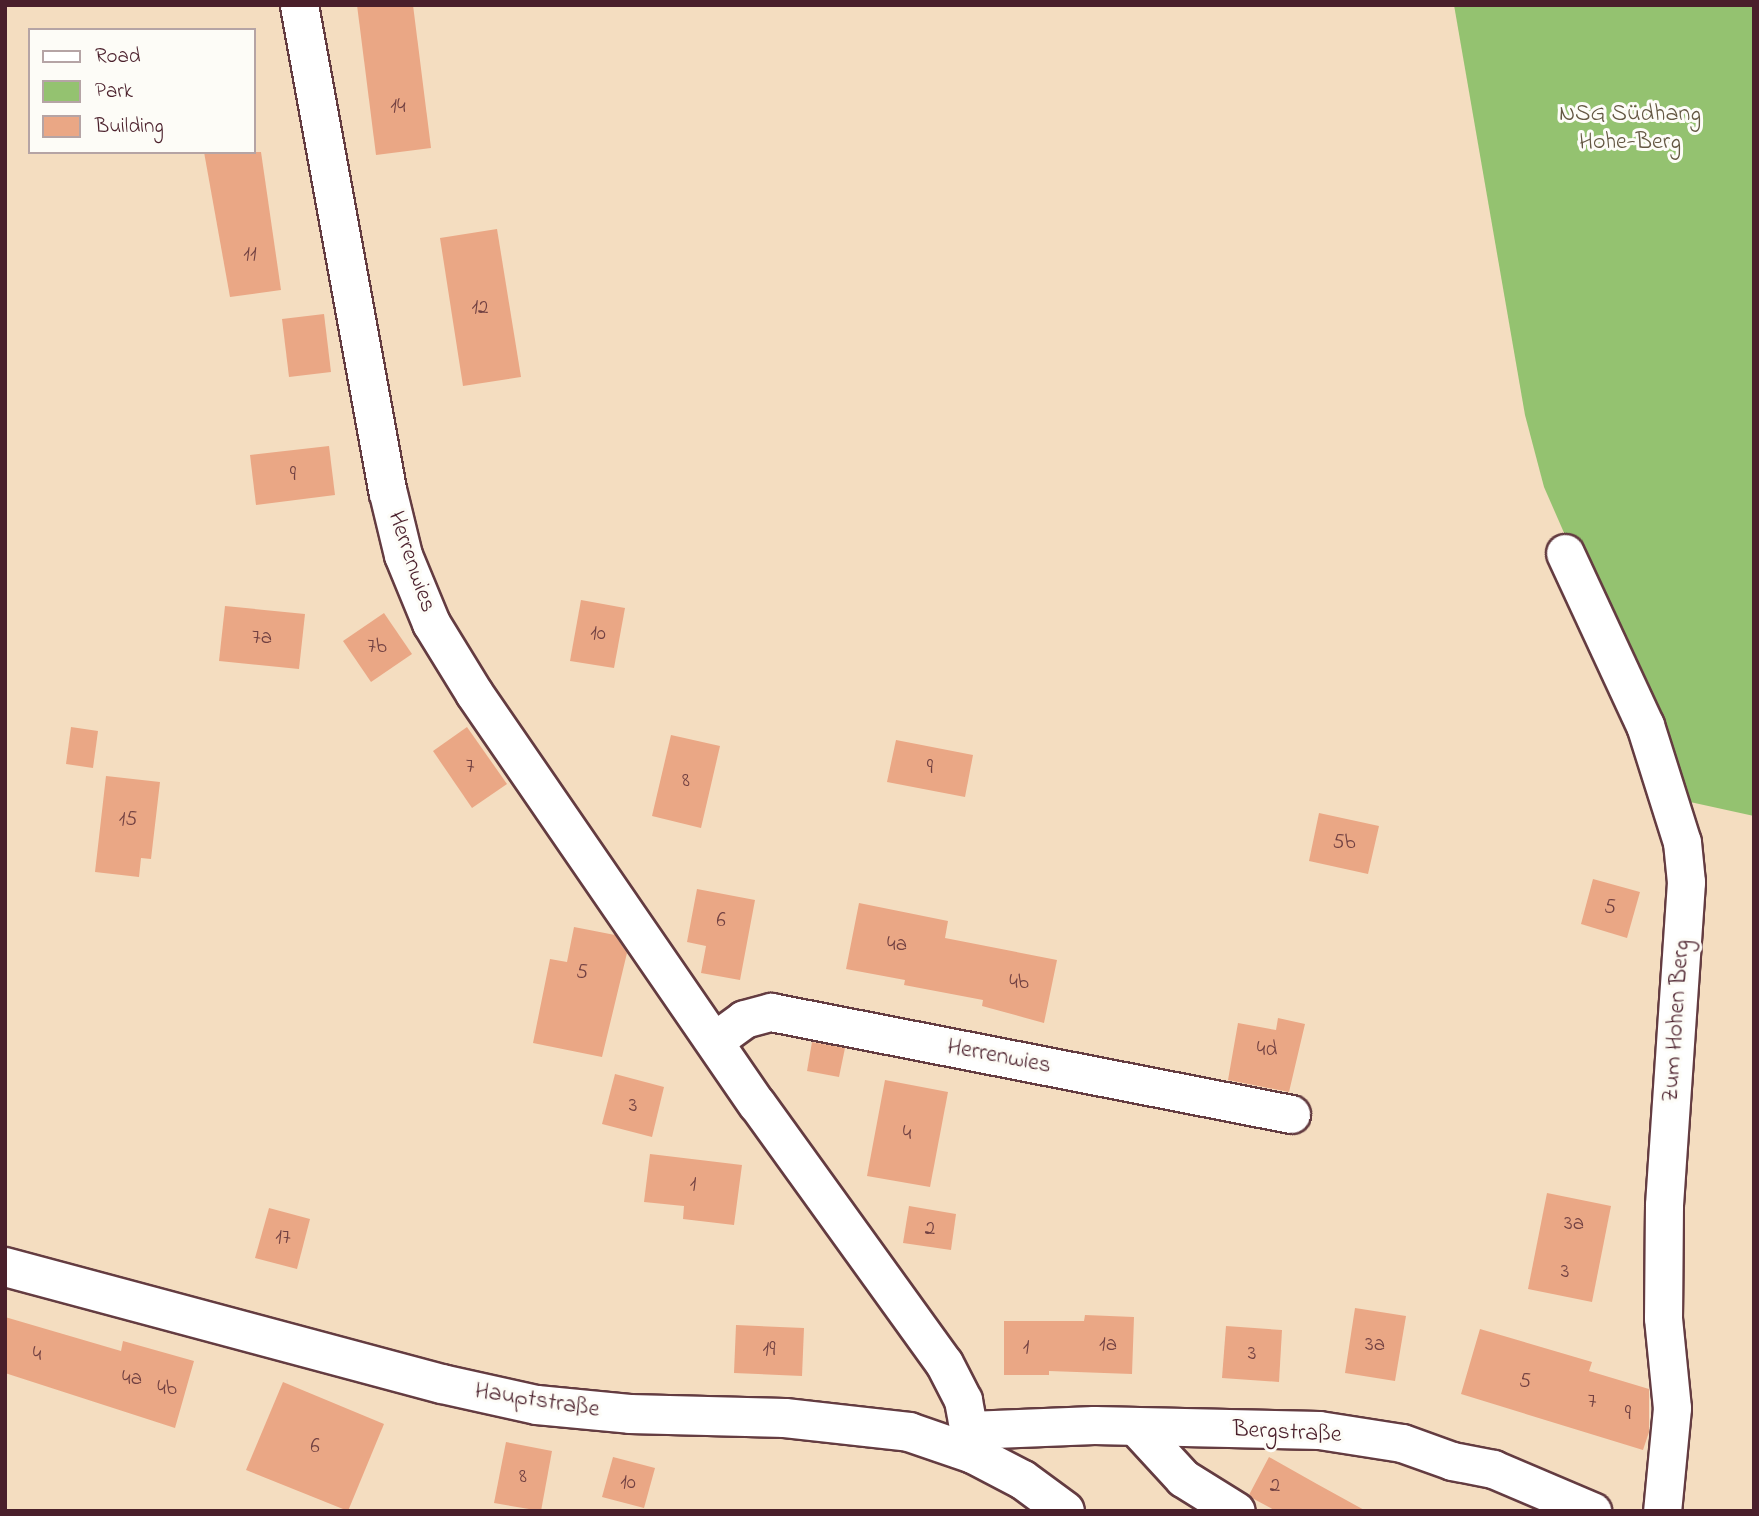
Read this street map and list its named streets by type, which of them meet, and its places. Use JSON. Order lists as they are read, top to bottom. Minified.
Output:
{"streets":{"street":["Herrenwies","Zum Hohen Berg","Hauptstraße","Bergstraße"]},"crossings":[["Herrenwies","Hauptstraße"],["Herrenwies","Bergstraße"],["Hauptstraße","Bergstraße"]],"parks":["NSG Südhang Hohe-Berg"],"house_numbers":["14","11","12","9","10","7a","7b","7","9","8","15","5b","5","6","4a","5","4b","4d","3","4","1","3a","2","17","3","1a","3a","1","19","3","4","4a","5","4b","7","9","6","8","10","2"],"legend":["Road","Park","Building"]}
